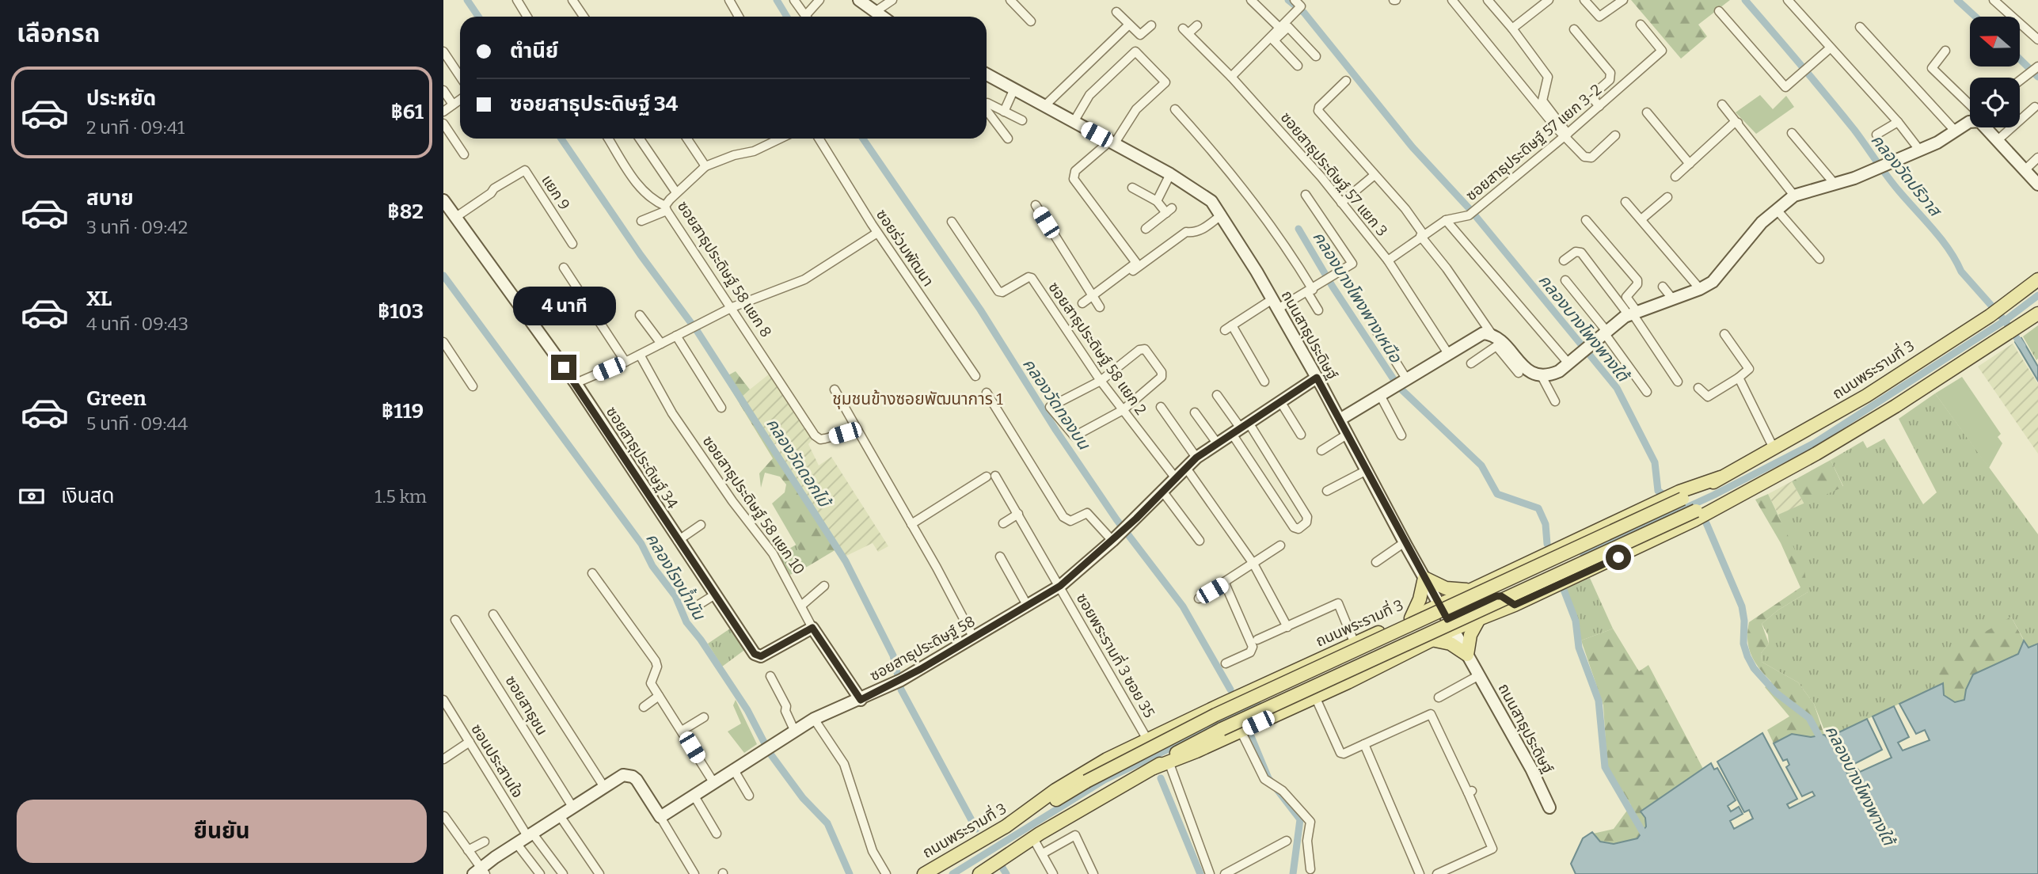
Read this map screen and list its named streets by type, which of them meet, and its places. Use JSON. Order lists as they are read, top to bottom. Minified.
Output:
{"streets":{"main road":["ถนนพระรามที่ 3"],"street":["ซอยสาธุประดิษฐ์ 57 แยก 3-2","ซอยสาธุประดิษฐ์ 57 แยก 3","แยก 9","ซอยร่วมพัฒนา","ซอยสาธุประดิษฐ์ 58 แยก 8","ถนนสาธุประดิษฐ์","ซอยสาธุประดิษฐ์ 58 แยก 2","ซอยสาธุประดิษฐ์ 34","ซอยสาธุประดิษฐ์ 58 แยก 10","ซอยสาธุประดิษฐ์ 58","ซอยพระรามที่ 3 ซอย 35","ซอยสาธุชน","ซอนประสานใจ"]},"crossings":[["ซอยสาธุประดิษฐ์ 57 แยก 3-2","ซอยสาธุประดิษฐ์ 57 แยก 3"],["แยก 9","ซอยสาธุประดิษฐ์ 34"],["ถนนสาธุประดิษฐ์","ถนนพระรามที่ 3"],["ถนนสาธุประดิษฐ์","ซอยสาธุประดิษฐ์ 58"],["ซอยสาธุประดิษฐ์ 58 แยก 2","ซอยสาธุประดิษฐ์ 58"],["ถนนพระรามที่ 3","ซอยพระรามที่ 3 ซอย 35"],["ซอยสาธุประดิษฐ์ 34","ซอยสาธุประดิษฐ์ 58 แยก 10"],["ซอยสาธุประดิษฐ์ 58 แยก 10","ซอยสาธุประดิษฐ์ 58"],["ซอยสาธุประดิษฐ์ 58","ซอยพระรามที่ 3 ซอย 35"]],"districts":["ชุมชนข้างซอยพัฒนาการ 1"],"water":["คลองวัดปริวาส","คลองบางโพงพางเหนือ","คลองบางโพงพางใต้","คลองวัดทองบน","คลองวัดดอกไม้","คลองโรงน้ำมัน"],"north":"left","page":{"heading":"เลือกรถ","banner":["ตำนีย์","ซอยสาธุประดิษฐ์ 34"],"list":[{"name":"ประหยัด","note":"2 นาที · 09:41","value":"฿61"},{"name":"สบาย","note":"3 นาที · 09:42","value":"฿82"},{"name":"XL","note":"4 นาที · 09:43","value":"฿103"},{"name":"Green","note":"5 นาที · 09:44","value":"฿119"}],"bubble":"4 นาที","pay":["เงินสด","1.5 km"],"buttons":"ยืนยัน"}}
